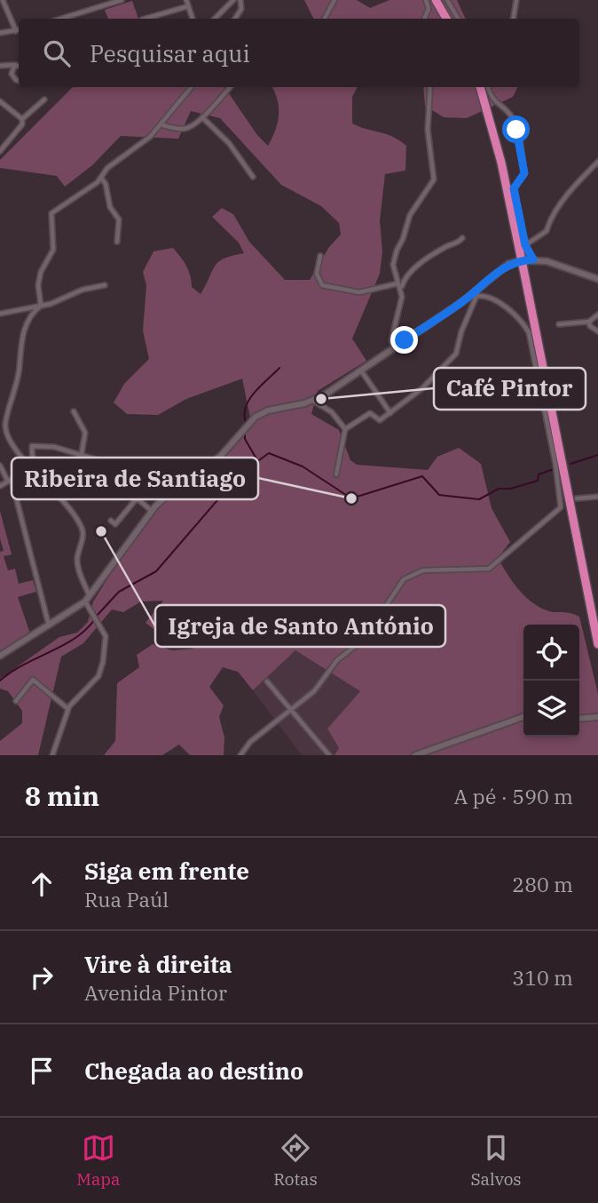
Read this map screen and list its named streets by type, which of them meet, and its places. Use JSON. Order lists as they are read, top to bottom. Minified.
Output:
{"places":["Café Pintor","Ribeira de Santiago","Igreja de Santo António"],"page":{"search":"Pesquisar aqui","heading":["8 min","A pé · 590 m"],"list":[["Siga em frente","Rua Paúl","280 m"],["Vire à direita","Avenida Pintor","310 m"],"Chegada ao destino"],"nav":["Mapa","Rotas","Salvos"]}}
